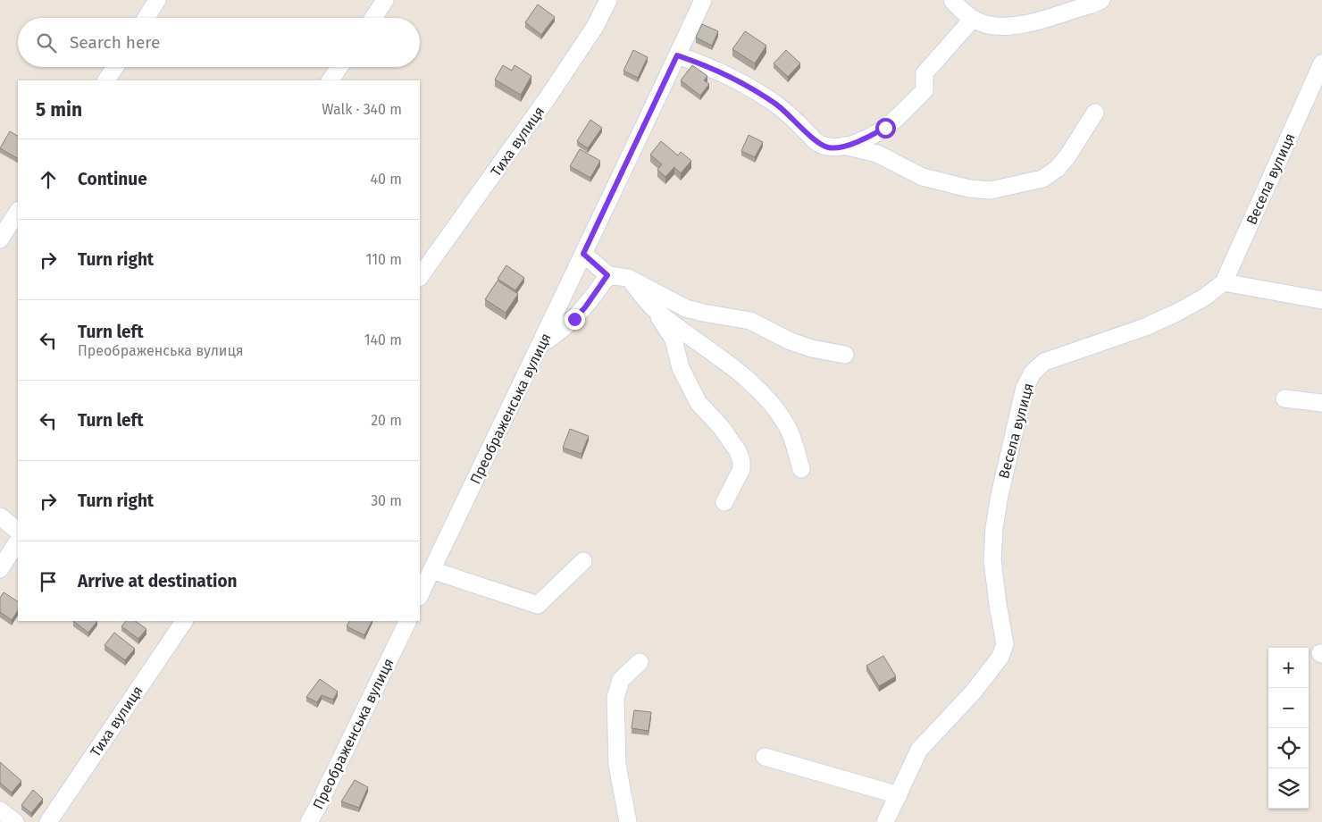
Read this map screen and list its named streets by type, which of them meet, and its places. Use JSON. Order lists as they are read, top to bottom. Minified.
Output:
{"streets":{"street":["Тиха вулиця","Весела вулиця","Преображенська вулиця"]},"page":{"search":"Search here","heading":["5 min","Walk · 340 m"],"list":[["Continue","40 m"],["Turn right","110 m"],["Turn left","Преображенська вулиця","140 m"],["Turn left","20 m"],["Turn right","30 m"],"Arrive at destination"],"map_buttons":["+","−"]}}
